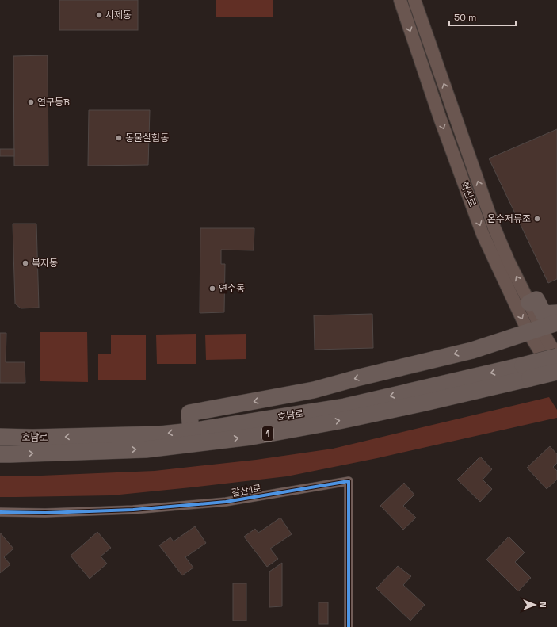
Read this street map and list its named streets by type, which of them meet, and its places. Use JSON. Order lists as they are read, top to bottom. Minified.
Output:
{"streets":{"highway":["호남로","1"],"main road":["혁신로"],"street":["갈산1로"]},"crossings":[["혁신로","호남로"]],"places":["시제동","연구동B","동물실험동","온수저류조","복지동","연수동"],"scale_bar":"50 m","north":"right"}
